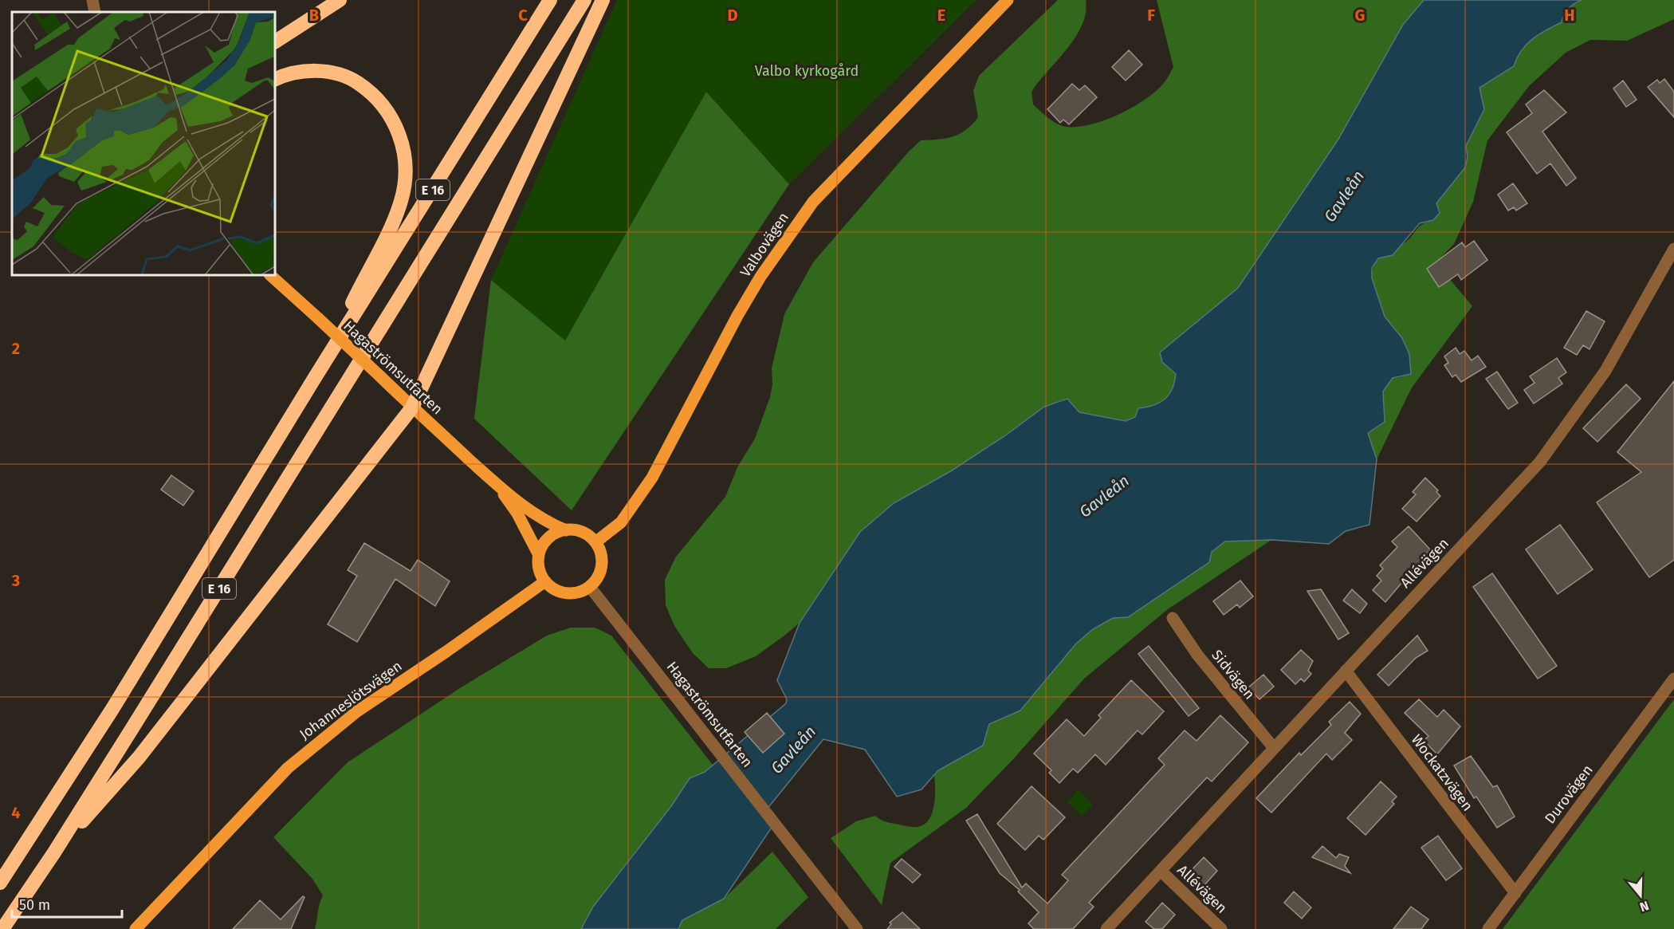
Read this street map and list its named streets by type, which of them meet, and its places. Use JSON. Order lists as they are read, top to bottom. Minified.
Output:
{"streets":{"highway":["E 16"],"main road":["Valbovägen","Hagaströmsutfarten","Johanneslötsvägen"],"street":["Allévägen","Sidvägen","Wockatzvägen","Durovägen"]},"crossings":[["Valbovägen","Hagaströmsutfarten"],["Valbovägen","Johanneslötsvägen"],["Hagaströmsutfarten","Johanneslötsvägen"],["Allévägen","Sidvägen"],["Allévägen","Wockatzvägen"],["Wockatzvägen","Durovägen"]],"water":["Gavleån"],"parks":["Valbo kyrkogård"],"scale_bar":"50 m","north":"bottom","grid":{"columns":["B","C","D","E","F","G","H"],"rows":["2","3","4"]}}
